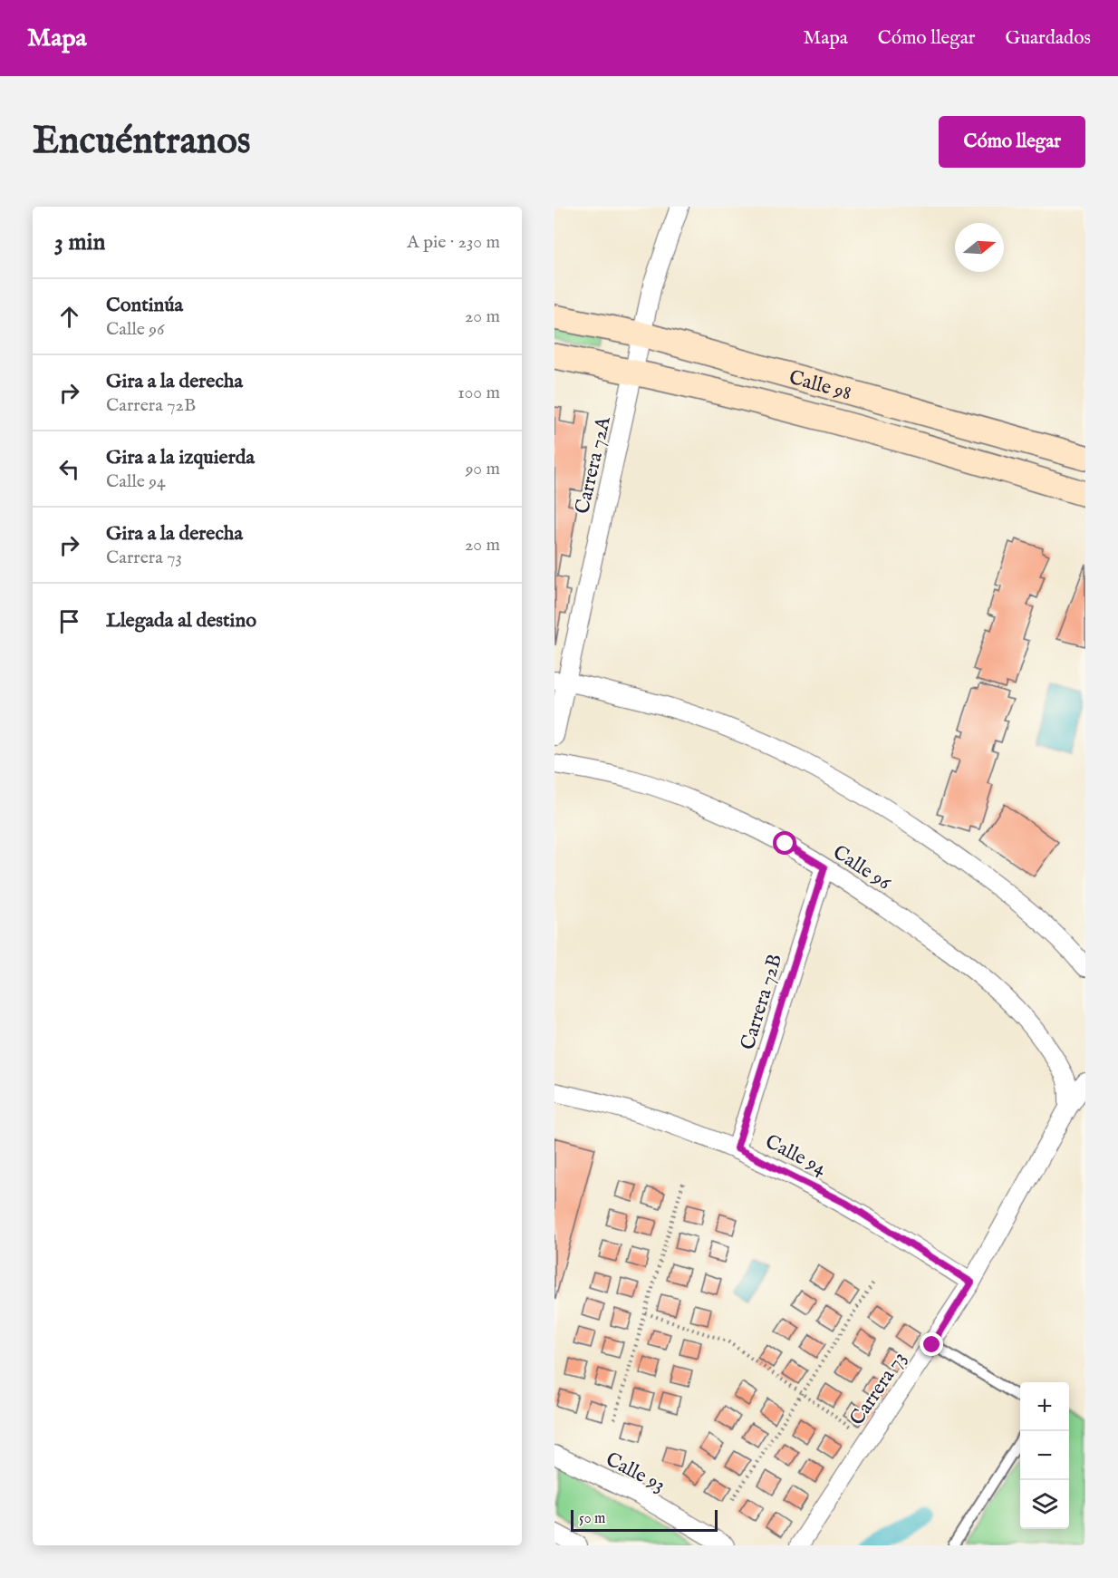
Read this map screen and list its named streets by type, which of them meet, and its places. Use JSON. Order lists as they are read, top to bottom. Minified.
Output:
{"streets":{"street":["Calle 98","Carrera 72A","Calle 96","Carrera 72B","Calle 94","Carrera 73","Calle 93"]},"crossings":[["Calle 98","Carrera 72A"],["Calle 96","Carrera 72B"],["Calle 96","Carrera 73"],["Carrera 72B","Calle 94"],["Calle 94","Carrera 73"]],"scale_bar":"50 m","north":"right","page":{"header":"Mapa","nav":["Mapa","Cómo llegar","Guardados"],"buttons":"Cómo llegar","title":"Encuéntranos","heading":["3 min","A pie · 230 m"],"list":[["Continúa","Calle 96","20 m"],["Gira a la derecha","Carrera 72B","100 m"],["Gira a la izquierda","Calle 94","90 m"],["Gira a la derecha","Carrera 73","20 m"],"Llegada al destino"],"map_buttons":["+","−"],"scale":"50 m"}}
